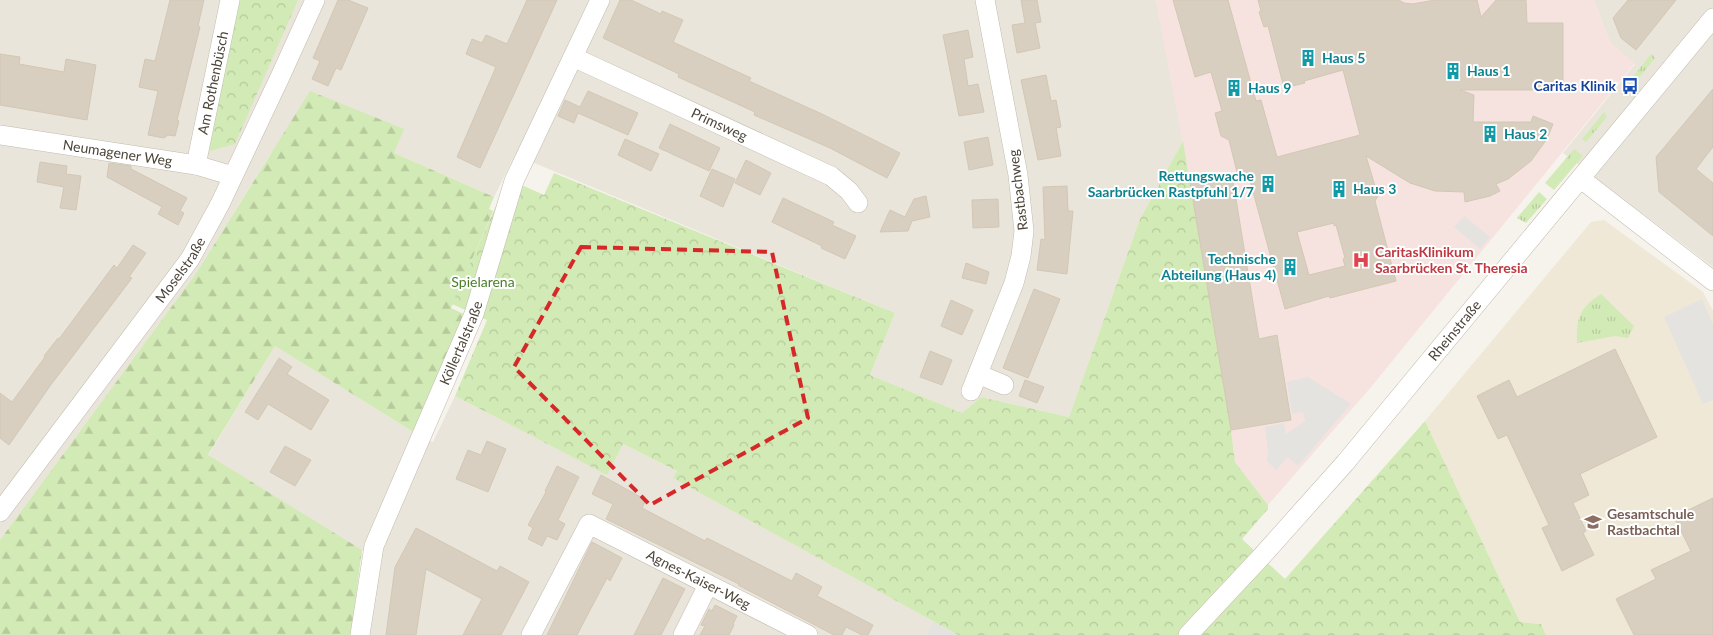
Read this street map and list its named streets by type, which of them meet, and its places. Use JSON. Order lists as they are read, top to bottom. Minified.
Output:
{"streets":{"street":["Am Rothenbüsch","Primsweg","Neumagener Weg","Rastbachweg","Moselstraße","Rheinstraße","Köllertalstraße","Agnes-Kaiser-Weg"]},"crossings":[["Am Rothenbüsch","Neumagener Weg"],["Primsweg","Köllertalstraße"],["Neumagener Weg","Moselstraße"]],"parks":["Spielarena"],"places":{"building":["Haus 5","Haus 1","Haus 9","Haus 2","Rettungswache Saarbrücken Rastpfuhl 1/7","Haus 3","Technische Abteilung (Haus 4)"],"bus stop":["Caritas Klinik"],"hospital":["CaritasKlinikum Saarbrücken St. Theresia"],"school or university":["Gesamtschule Rastbachtal"]}}
